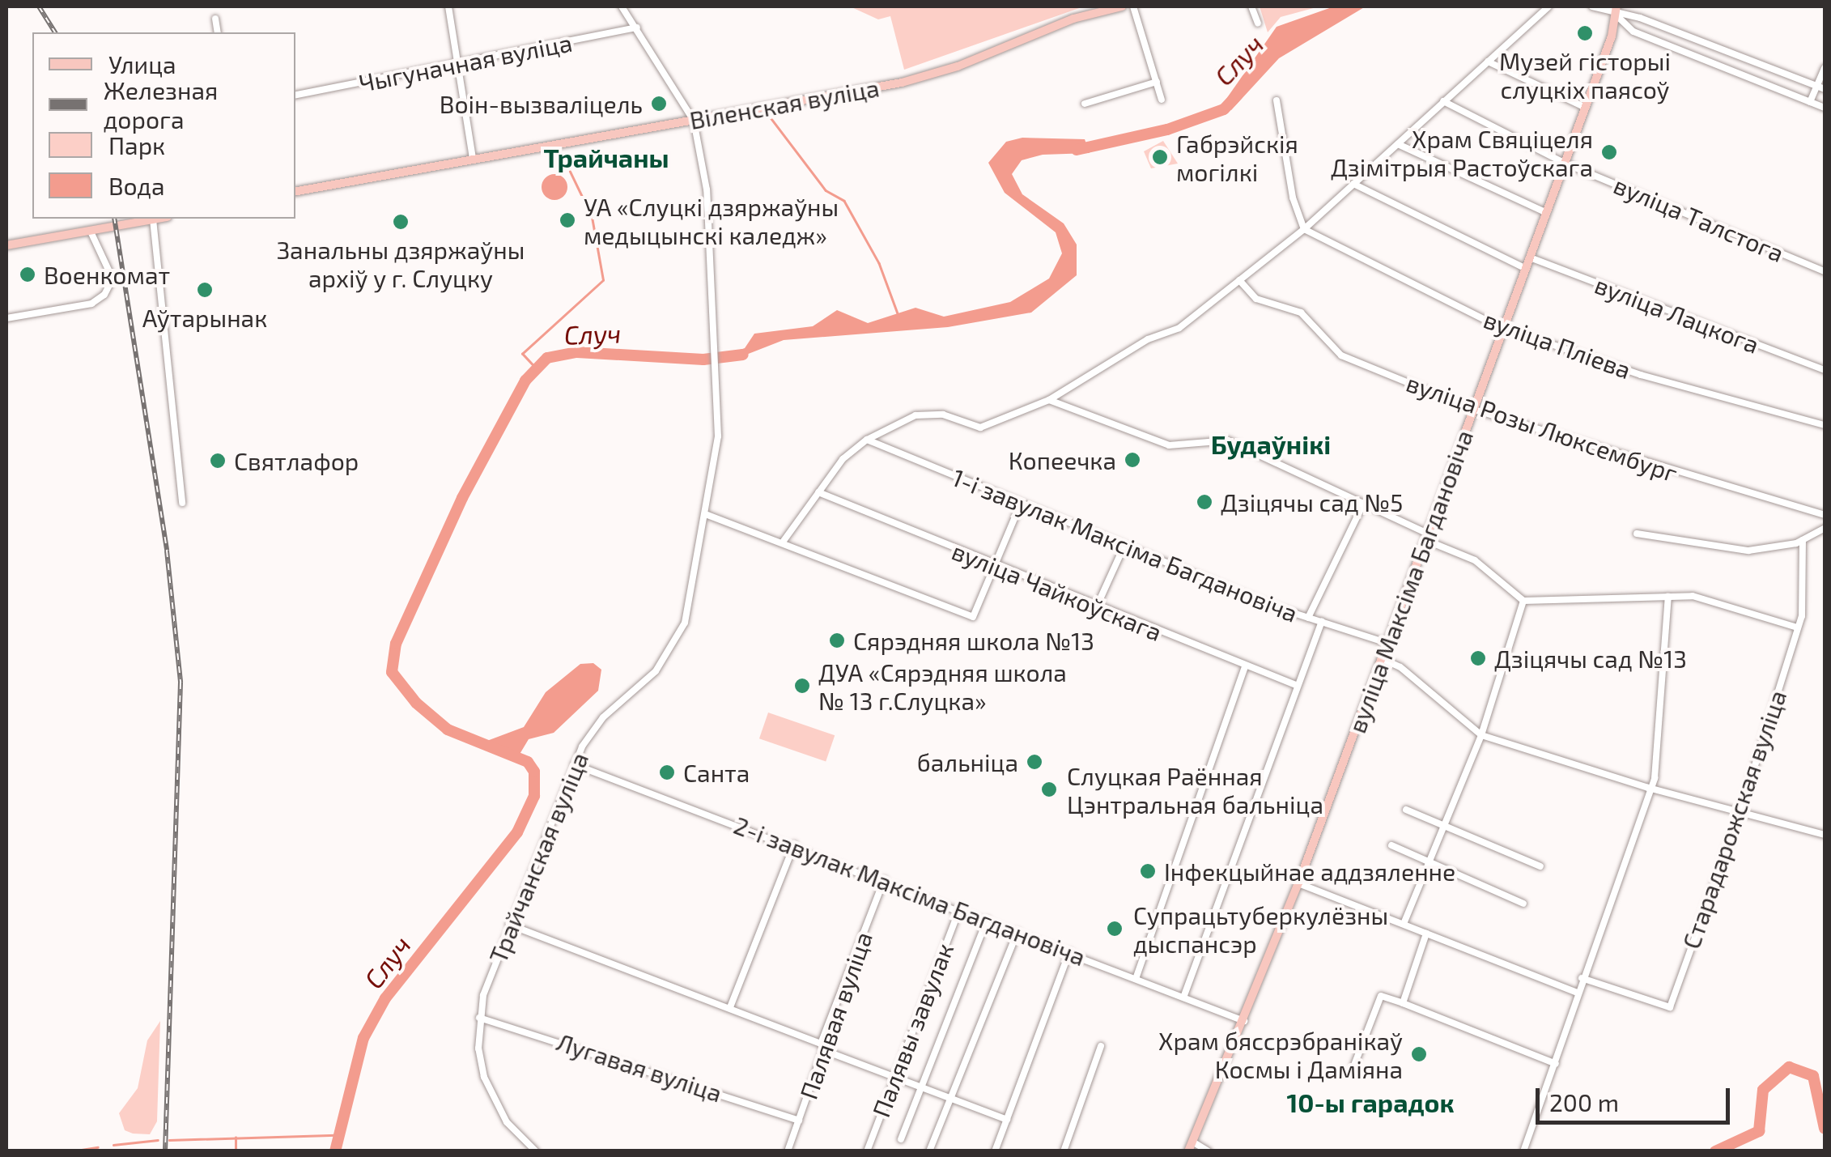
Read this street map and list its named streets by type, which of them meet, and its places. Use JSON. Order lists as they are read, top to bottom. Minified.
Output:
{"streets":{"main road":["Віленская вуліца","вуліца Максіма Багдановіча"],"street":["Чыгуначная вуліца","вуліца Талстога","вуліца Лацкога","вуліца Пліева","вуліца Розы Люксембург","1-і завулак Максіма Багдановіча","вуліца Чайкоўскага","Старадарожская вуліца","Трайчанская вуліца","2-і завулак Максіма Багдановіча","Палявая вуліца","Палявы завулак","Лугавая вуліца"]},"crossings":[["Віленская вуліца","Трайчанская вуліца"],["вуліца Талстога","вуліца Максіма Багдановіча"],["вуліца Лацкога","вуліца Максіма Багдановіча"],["вуліца Пліева","вуліца Максіма Багдановіча"],["вуліца Розы Люксембург","вуліца Максіма Багдановіча"],["1-і завулак Максіма Багдановіча","вуліца Максіма Багдановіча"],["вуліца Максіма Багдановіча","2-і завулак Максіма Багдановіча"],["Трайчанская вуліца","2-і завулак Максіма Багдановіча"],["Трайчанская вуліца","Лугавая вуліца"],["2-і завулак Максіма Багдановіча","Палявая вуліца"],["2-і завулак Максіма Багдановіча","Палявы завулак"],["Палявая вуліца","Лугавая вуліца"]],"districts":["Трайчаны","Будаўнікі","10-ы гарадок"],"water":["Случ"],"places":["Музей гісторыі слуцкіх паясоў","Воін-вызваліцель","Храм Свяціцеля Дзімітрыя Растоўскага","Габрэйскія могілкі","УА «Слуцкі дзяржаўны медыцынскі каледж»","Занальны дзяржаўны архіў у г. Слуцку","Военкомат","Аўтарынак","Копеечка","Святлафор","Дзіцячы сад №5","Сярэдняя школа №13","Дзіцячы сад №13","ДУА «Сярэдняя школа № 13 г.Слуцка»","бальніца","Санта","Слуцкая Раённая Цэнтральная бальніца","Інфекцыйнае аддзяленне","Супрацьтуберкулёзны дыспансэр","Храм бяссрэбранікаў Космы і Даміяна"],"legend":["Улица","Железная дорога","Парк","Вода"],"scale_bar":"200 m"}
